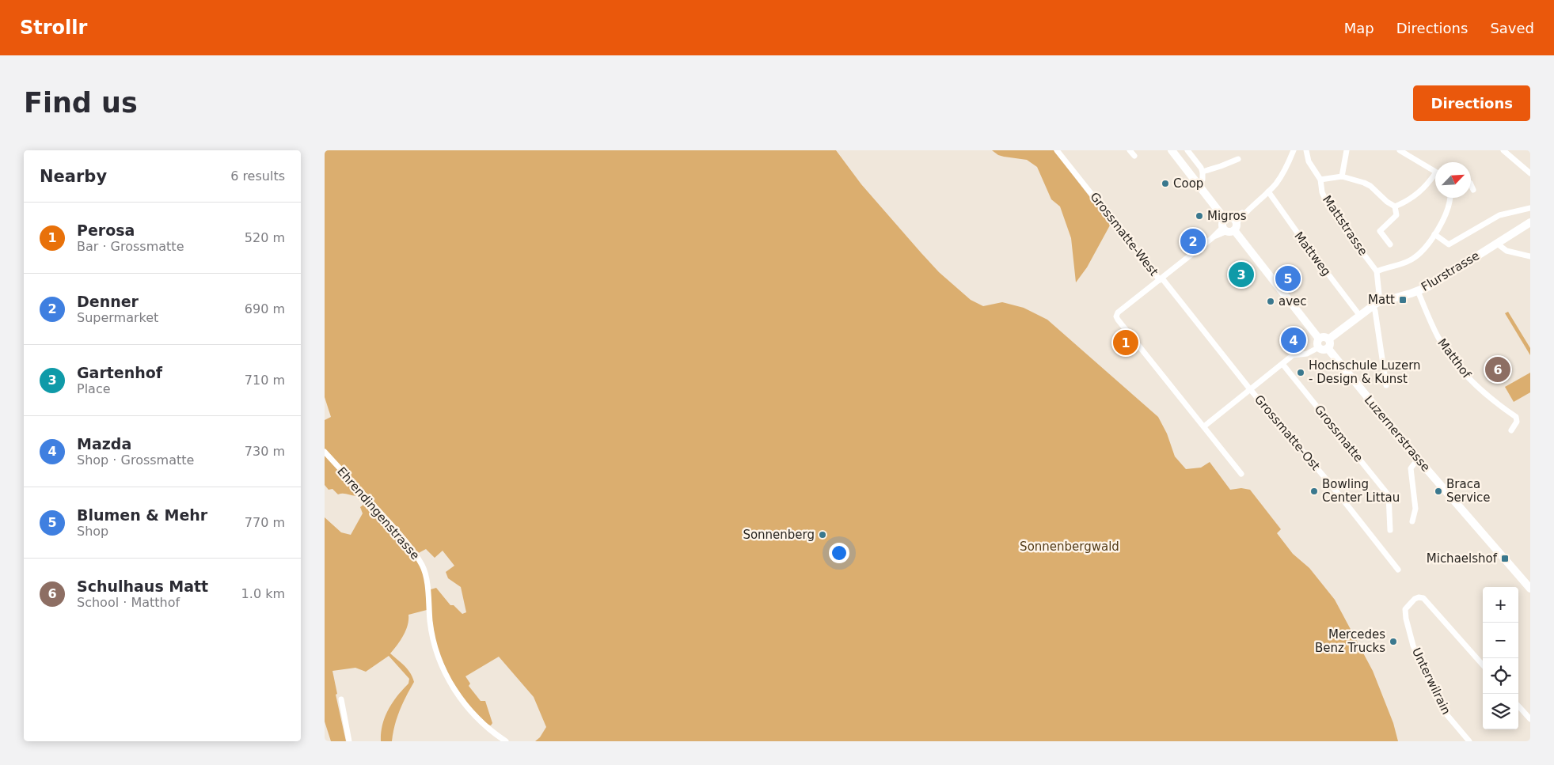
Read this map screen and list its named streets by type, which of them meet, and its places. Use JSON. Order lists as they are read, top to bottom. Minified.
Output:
{"streets":{"main road":["Flurstrasse","Luzernerstrasse"],"street":["Mattstrasse","Grossmatte-West","Mattweg","Matthof","Grossmatte-Ost","Grossmatte","Ehrendingenstrasse","Unterwilrain"]},"crossings":[["Mattstrasse","Flurstrasse"],["Mattweg","Flurstrasse"],["Flurstrasse","Matthof"],["Flurstrasse","Luzernerstrasse"]],"parks":["Sonnenbergwald"],"places":{"other":["Coop","Migros","avec","Hochschule Luzern - Design & Kunst","Bowling Center Littau","Braca Service","Sonnenberg","Mercedes Benz Trucks"],"transit":["Matt","Michaelshof"]},"north":"top right","page":{"header":"Strollr","nav":["Map","Directions","Saved"],"buttons":"Directions","title":"Find us","heading":["Nearby","6 results"],"list":[{"mark":"1","name":"Perosa","note":"Bar · Grossmatte","value":"520 m"},{"mark":"2","name":"Denner","note":"Supermarket","value":"690 m"},{"mark":"3","name":"Gartenhof","note":"Place","value":"710 m"},{"mark":"4","name":"Mazda","note":"Shop · Grossmatte","value":"730 m"},{"mark":"5","name":"Blumen & Mehr","note":"Shop","value":"770 m"},{"mark":"6","name":"Schulhaus Matt","note":"School · Matthof","value":"1.0 km"}],"pins":["2","3","5","4","1","6"],"map_buttons":["+","−"]}}
